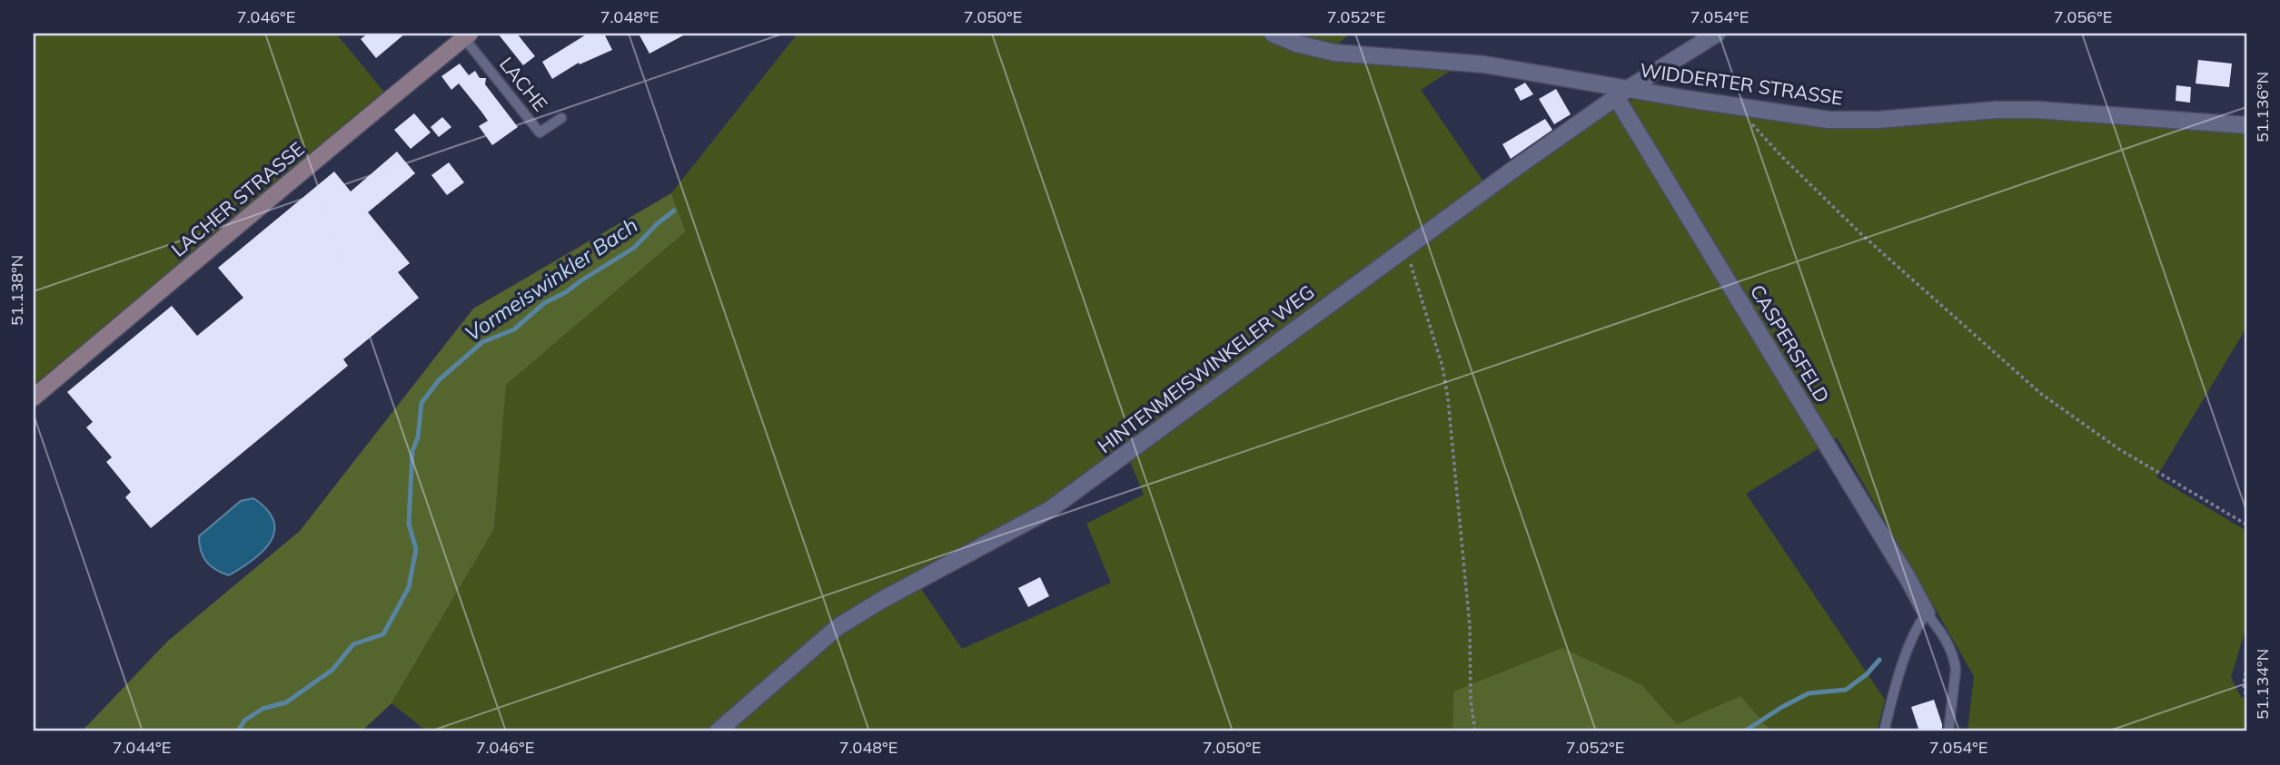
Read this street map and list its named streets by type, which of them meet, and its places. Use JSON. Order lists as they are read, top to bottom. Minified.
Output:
{"streets":{"street":["WIDDERTER STRASSE","LACHER STRASSE","CASPERSFELD","HINTENMEISWINKELER WEG"],"lane":["LACHE"]},"crossings":[["LACHE","LACHER STRASSE"],["WIDDERTER STRASSE","CASPERSFELD"],["WIDDERTER STRASSE","HINTENMEISWINKELER WEG"],["CASPERSFELD","HINTENMEISWINKELER WEG"]],"water":["Vormeiswinkler Bach"],"coordinates":["7.046°E","7.048°E","7.050°E","7.052°E","7.054°E","7.056°E","51.136°N","51.138°N","51.134°N","7.044°E"]}
